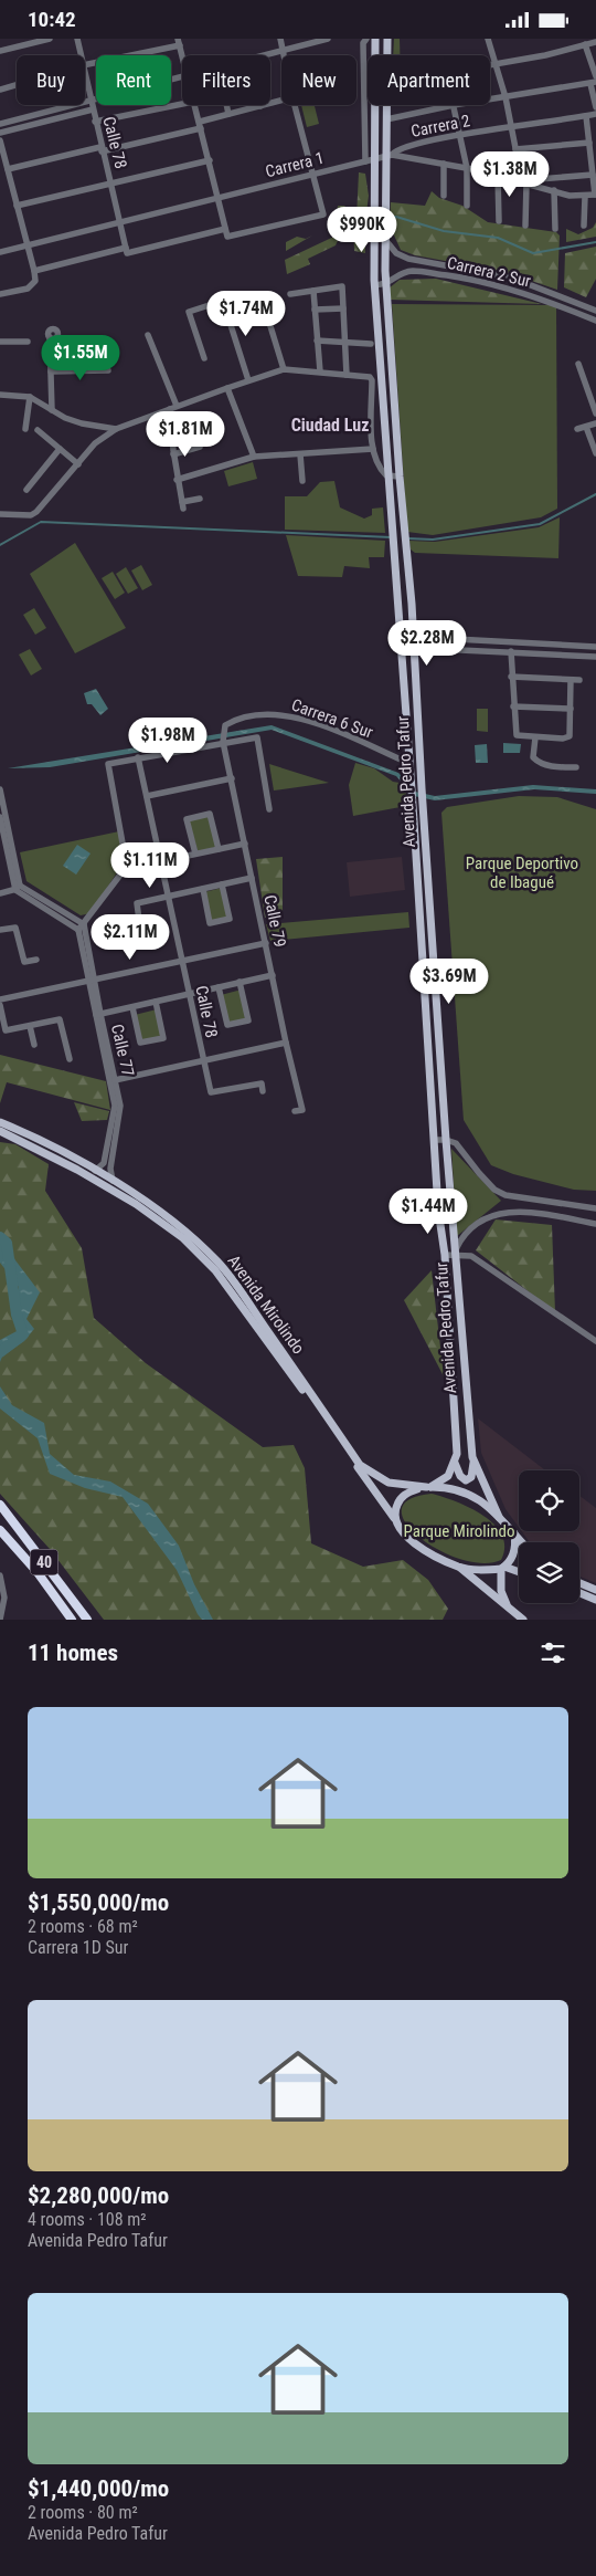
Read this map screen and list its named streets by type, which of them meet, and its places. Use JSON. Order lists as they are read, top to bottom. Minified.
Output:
{"streets":{"highway":["40"],"main road":["Avenida Pedro Tafur","Avenida Mirolindo"],"street":["Carrera 2","Calle 78","Carrera 1","Carrera 2 Sur","Carrera 6 Sur","Calle 79","Calle 77"]},"crossings":[["Carrera 2","Carrera 1"],["Carrera 2","Avenida Pedro Tafur"],["Calle 78","Carrera 1"],["Carrera 1","Avenida Pedro Tafur"],["Carrera 2 Sur","Avenida Pedro Tafur"],["Carrera 6 Sur","Avenida Pedro Tafur"],["Carrera 6 Sur","Calle 79"],["Avenida Pedro Tafur","Avenida Mirolindo"],["Calle 77","Avenida Mirolindo"]],"districts":["Ciudad Luz"],"parks":["Parque Deportivo de Ibagué","Parque Mirolindo"],"page":{"status":"10:42","chip":["Buy","Rent","Filters","New","Apartment"],"price":["$1.38M","$990K","$1.74M","$1.55M","$1.81M","$2.28M","$1.98M","$1.11M","$2.11M","$3.69M","$1.44M"],"heading":"11 homes","list":[{"name":"$1,550,000/mo","note":"2 rooms · 68 m² · Carrera 1D Sur"},{"name":"$2,280,000/mo","note":"4 rooms · 108 m² · Avenida Pedro Tafur"},{"name":"$1,440,000/mo","note":"2 rooms · 80 m² · Avenida Pedro Tafur"}]}}
